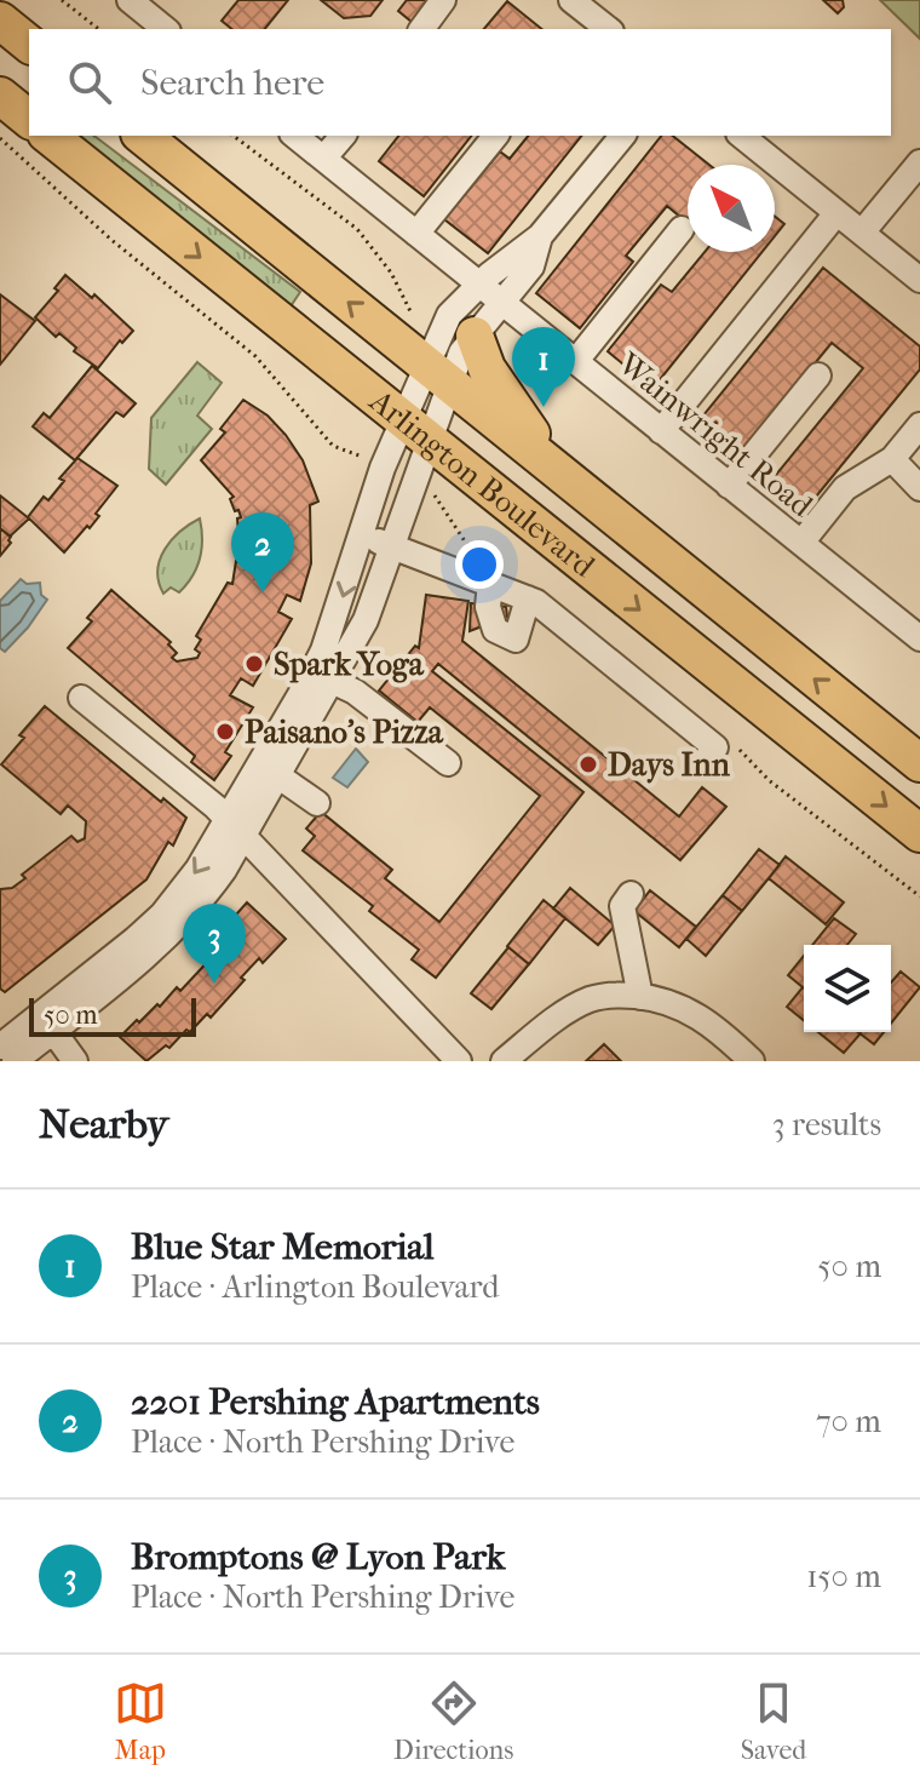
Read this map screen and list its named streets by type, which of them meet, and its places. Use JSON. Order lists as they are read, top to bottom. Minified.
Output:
{"streets":{"highway":["Arlington Boulevard"],"street":["Wainwright Road"]},"places":["Spark Yoga","Paisano's Pizza","Days Inn"],"scale_bar":"50 m","north":"top left","page":{"search":"Search here","pins":["1","2","3"],"scale":"50 m","heading":["Nearby","3 results"],"list":[{"mark":"1","name":"Blue Star Memorial","note":"Place · Arlington Boulevard","value":"50 m"},{"mark":"2","name":"2201 Pershing Apartments","note":"Place · North Pershing Drive","value":"70 m"},{"mark":"3","name":"Bromptons @ Lyon Park","note":"Place · North Pershing Drive","value":"150 m"}],"nav":["Map","Directions","Saved"]}}
